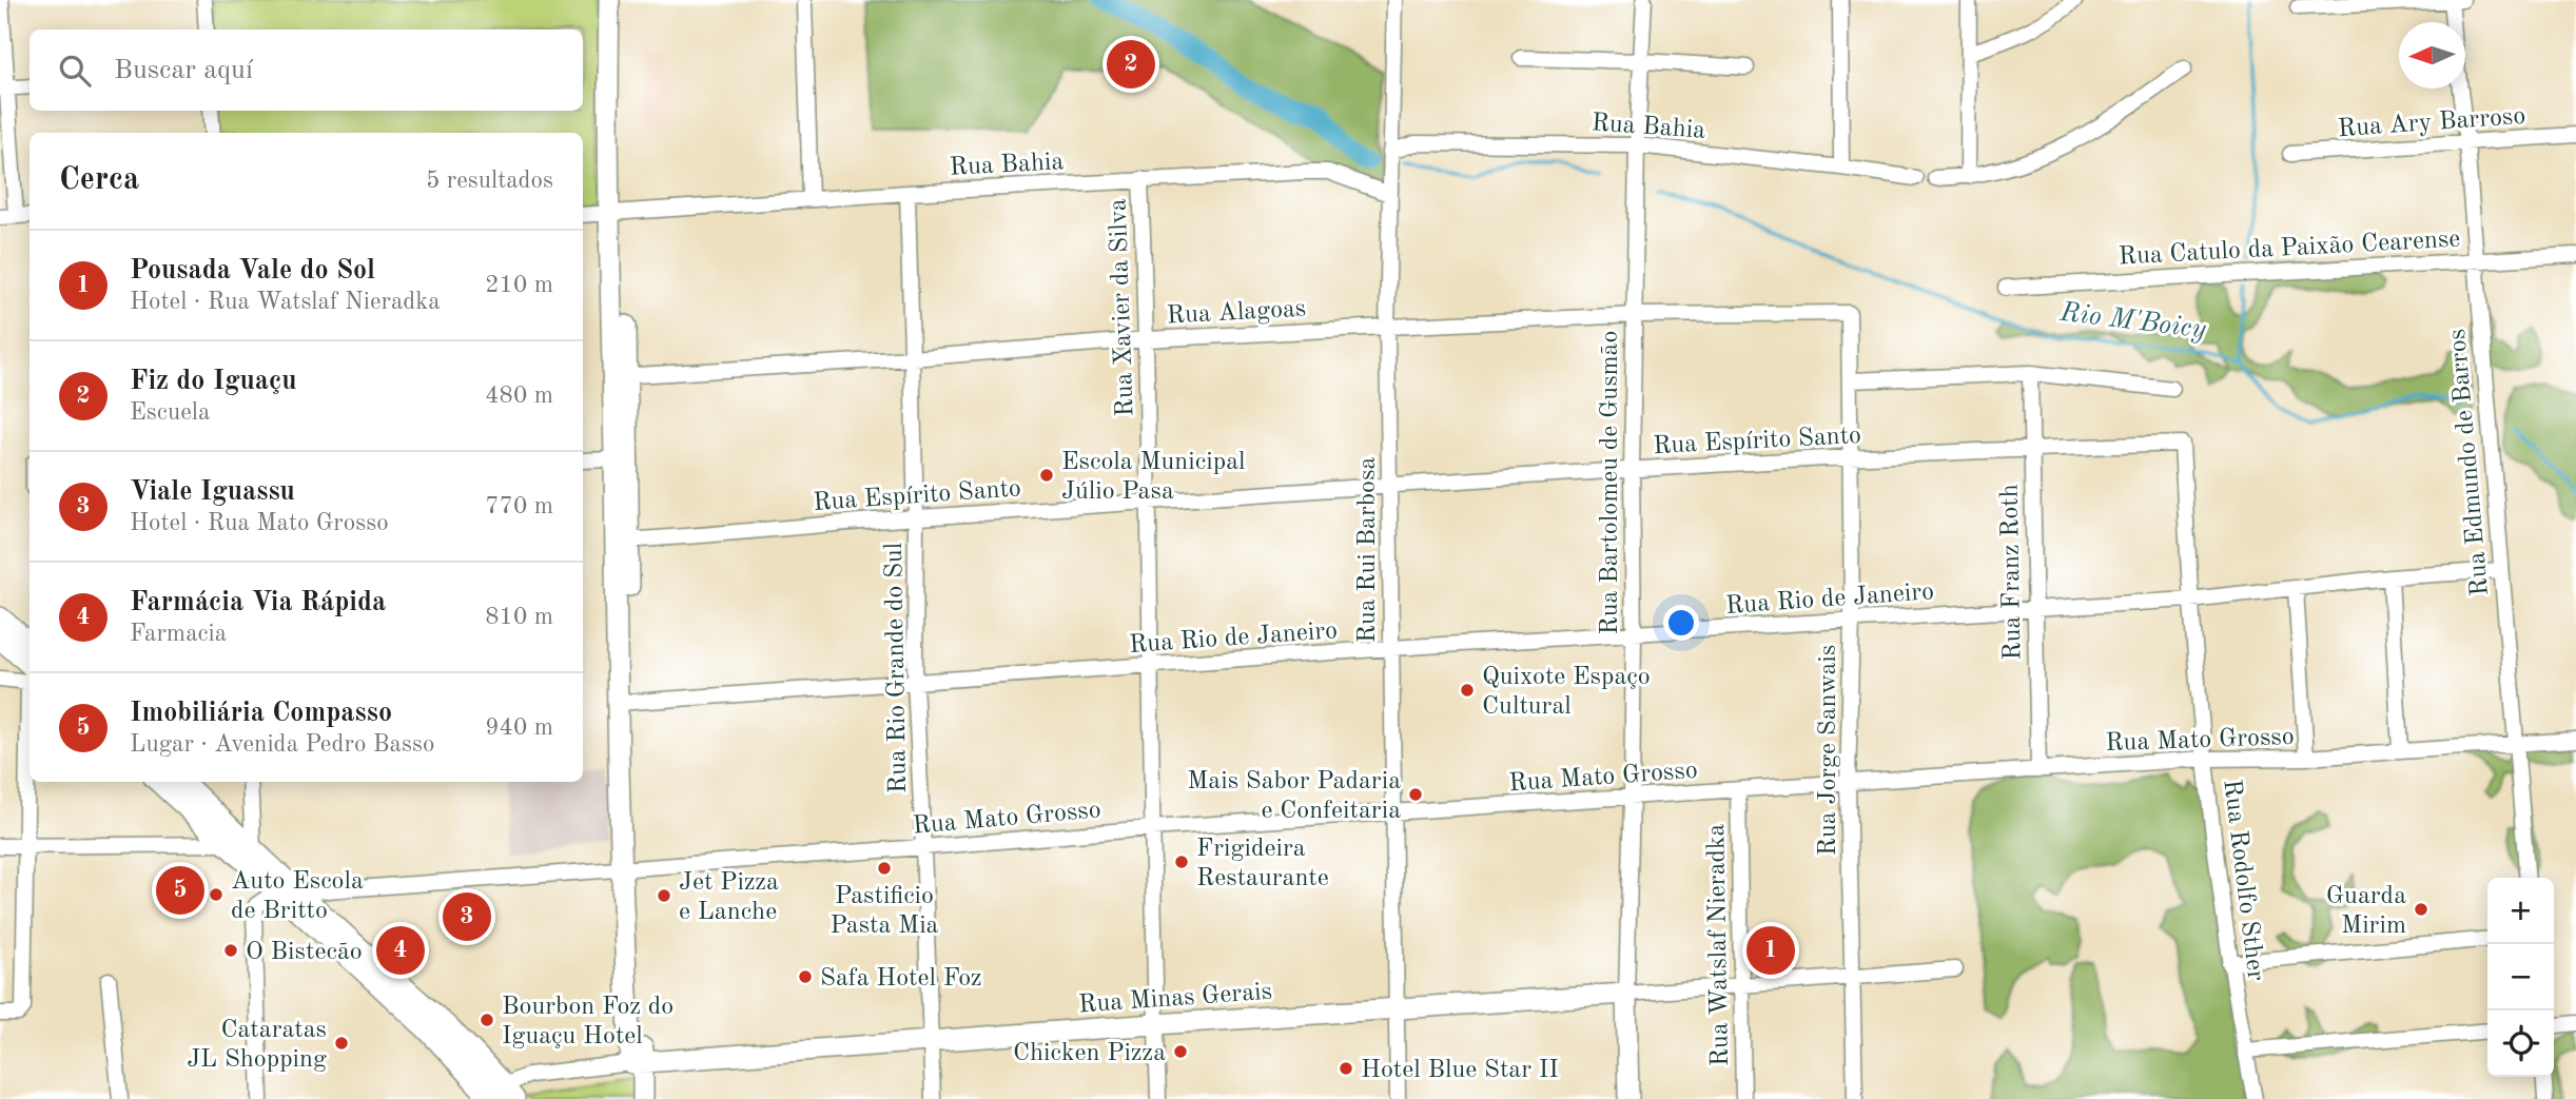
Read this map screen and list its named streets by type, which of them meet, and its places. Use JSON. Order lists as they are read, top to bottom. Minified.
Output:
{"streets":{"main road":["Rua Bartolomeu de Gusmão","Rua Minas Gerais"],"street":["Rua Ary Barroso","Rua Bahia","Rua Catulo da Paixão Cearense","Rua Xavier da Silva","Rua Alagoas","Rua Espírito Santo","Rua Edmundo de Barros","Rua Rui Barbosa","Rua Franz Roth","Rua Rio de Janeiro","Rua Rio Grande do Sul","Rua Mato Grosso","Rua Jorge Sanwais","Rua Rodolfo Sther","Rua Watslaf Nieradka"]},"crossings":[["Rua Ary Barroso","Rua Edmundo de Barros"],["Rua Bahia","Rua Xavier da Silva"],["Rua Bahia","Rua Bartolomeu de Gusmão"],["Rua Bahia","Rua Rui Barbosa"],["Rua Bahia","Rua Rio Grande do Sul"],["Rua Catulo da Paixão Cearense","Rua Edmundo de Barros"],["Rua Xavier da Silva","Rua Alagoas"],["Rua Xavier da Silva","Rua Espírito Santo"],["Rua Xavier da Silva","Rua Rio de Janeiro"],["Rua Xavier da Silva","Rua Mato Grosso"],["Rua Xavier da Silva","Rua Minas Gerais"],["Rua Alagoas","Rua Bartolomeu de Gusmão"],["Rua Alagoas","Rua Rui Barbosa"],["Rua Alagoas","Rua Rio Grande do Sul"],["Rua Alagoas","Rua Jorge Sanwais"],["Rua Espírito Santo","Rua Bartolomeu de Gusmão"],["Rua Espírito Santo","Rua Rui Barbosa"],["Rua Espírito Santo","Rua Franz Roth"],["Rua Espírito Santo","Rua Rio Grande do Sul"],["Rua Espírito Santo","Rua Jorge Sanwais"],["Rua Espírito Santo","Rua Rodolfo Sther"],["Rua Edmundo de Barros","Rua Rio de Janeiro"],["Rua Edmundo de Barros","Rua Mato Grosso"],["Rua Bartolomeu de Gusmão","Rua Rio de Janeiro"],["Rua Bartolomeu de Gusmão","Rua Mato Grosso"],["Rua Bartolomeu de Gusmão","Rua Minas Gerais"],["Rua Rui Barbosa","Rua Rio de Janeiro"],["Rua Rui Barbosa","Rua Mato Grosso"],["Rua Rui Barbosa","Rua Minas Gerais"],["Rua Franz Roth","Rua Rio de Janeiro"],["Rua Franz Roth","Rua Mato Grosso"],["Rua Rio de Janeiro","Rua Rio Grande do Sul"],["Rua Rio de Janeiro","Rua Jorge Sanwais"],["Rua Rio de Janeiro","Rua Rodolfo Sther"],["Rua Rio Grande do Sul","Rua Mato Grosso"],["Rua Rio Grande do Sul","Rua Minas Gerais"],["Rua Mato Grosso","Rua Jorge Sanwais"],["Rua Mato Grosso","Rua Rodolfo Sther"],["Rua Mato Grosso","Rua Watslaf Nieradka"],["Rua Jorge Sanwais","Rua Minas Gerais"],["Rua Watslaf Nieradka","Rua Minas Gerais"]],"water":["Rio M'Boicy"],"places":["Escola Municipal Júlio Pasa","Quixote Espaço Cultural","Mais Sabor Padaria e Confeitaria","Frigideira Restaurante","Pastificio Pasta Mia","Auto Escola de Britto","Jet Pizza e Lanche","Guarda Mirim","O Bistecão","Safa Hotel Foz","Bourbon Foz do Iguaçu Hotel","Cataratas JL Shopping","Chicken Pizza","Hotel Blue Star II"],"north":"left","page":{"search":"Buscar aquí","pins":["2","5","3","1","4"],"heading":["Cerca","5 resultados"],"list":[{"mark":"1","name":"Pousada Vale do Sol","note":"Hotel · Rua Watslaf Nieradka","value":"210 m"},{"mark":"2","name":"Fiz do Iguaçu","note":"Escuela","value":"480 m"},{"mark":"3","name":"Viale Iguassu","note":"Hotel · Rua Mato Grosso","value":"770 m"},{"mark":"4","name":"Farmácia Via Rápida","note":"Farmacia","value":"810 m"},{"mark":"5","name":"Imobiliária Compasso","note":"Lugar · Avenida Pedro Basso","value":"940 m"}],"map_buttons":["+","−"]}}
